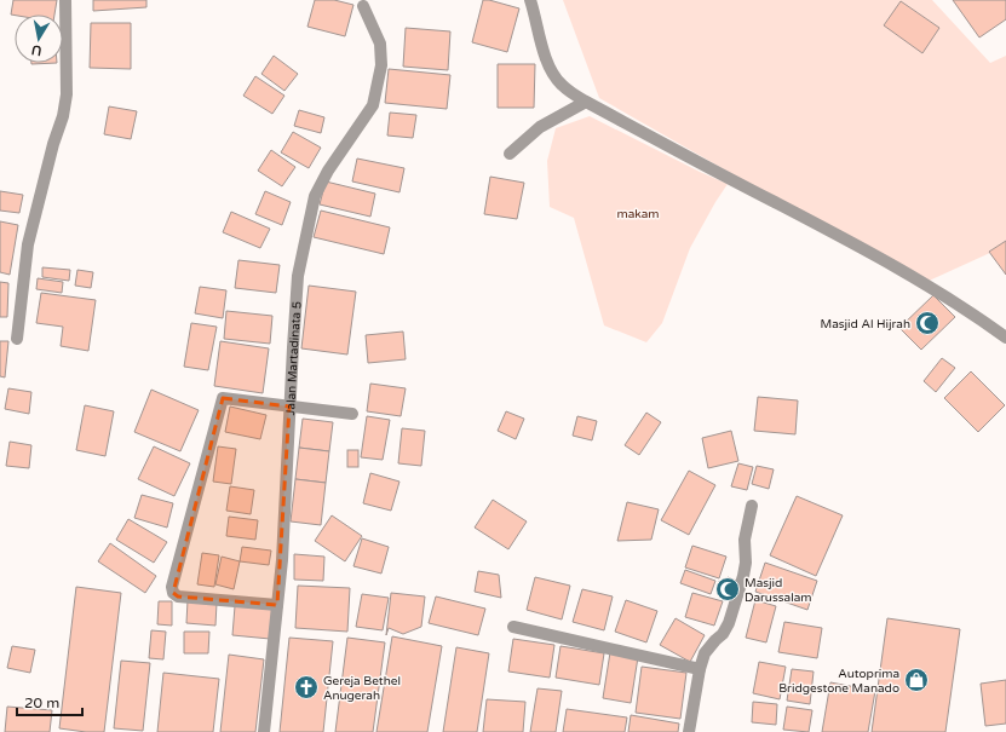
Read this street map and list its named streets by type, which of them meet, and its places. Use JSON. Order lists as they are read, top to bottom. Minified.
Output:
{"streets":{"street":["Jalan Martadinata 5"]},"parks":["makam"],"places":{"mosque":["Masjid Al Hijrah","Masjid Darussalam"],"shop":["Autoprima Bridgestone Manado"],"church":["Gereja Bethel Anugerah"]},"scale_bar":"20 m","north":"bottom"}
